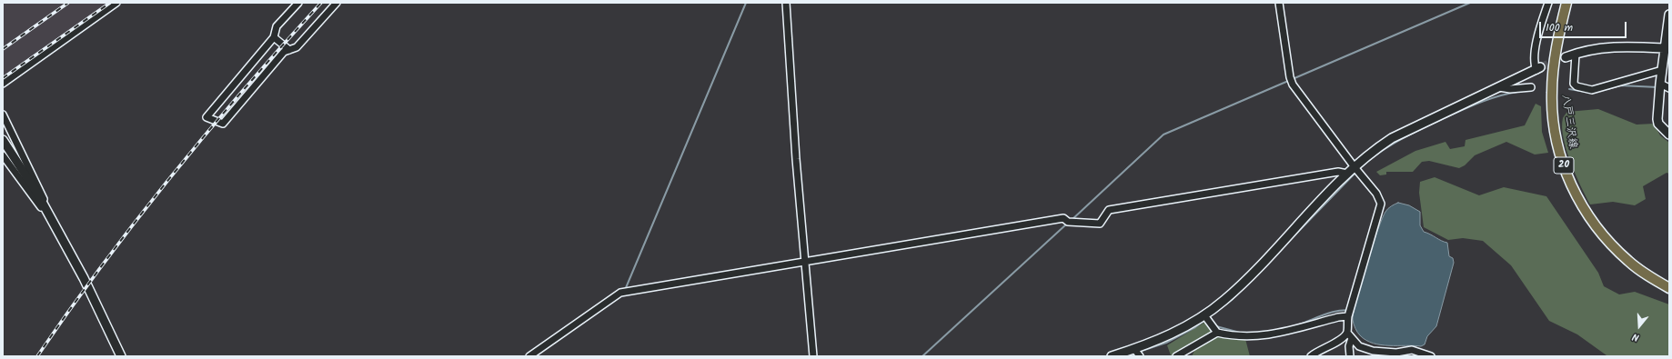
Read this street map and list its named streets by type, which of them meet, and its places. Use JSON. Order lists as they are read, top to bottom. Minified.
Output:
{"streets":{"main road":["八戸三沢線","20"]},"scale_bar":"100 m","north":"bottom"}
